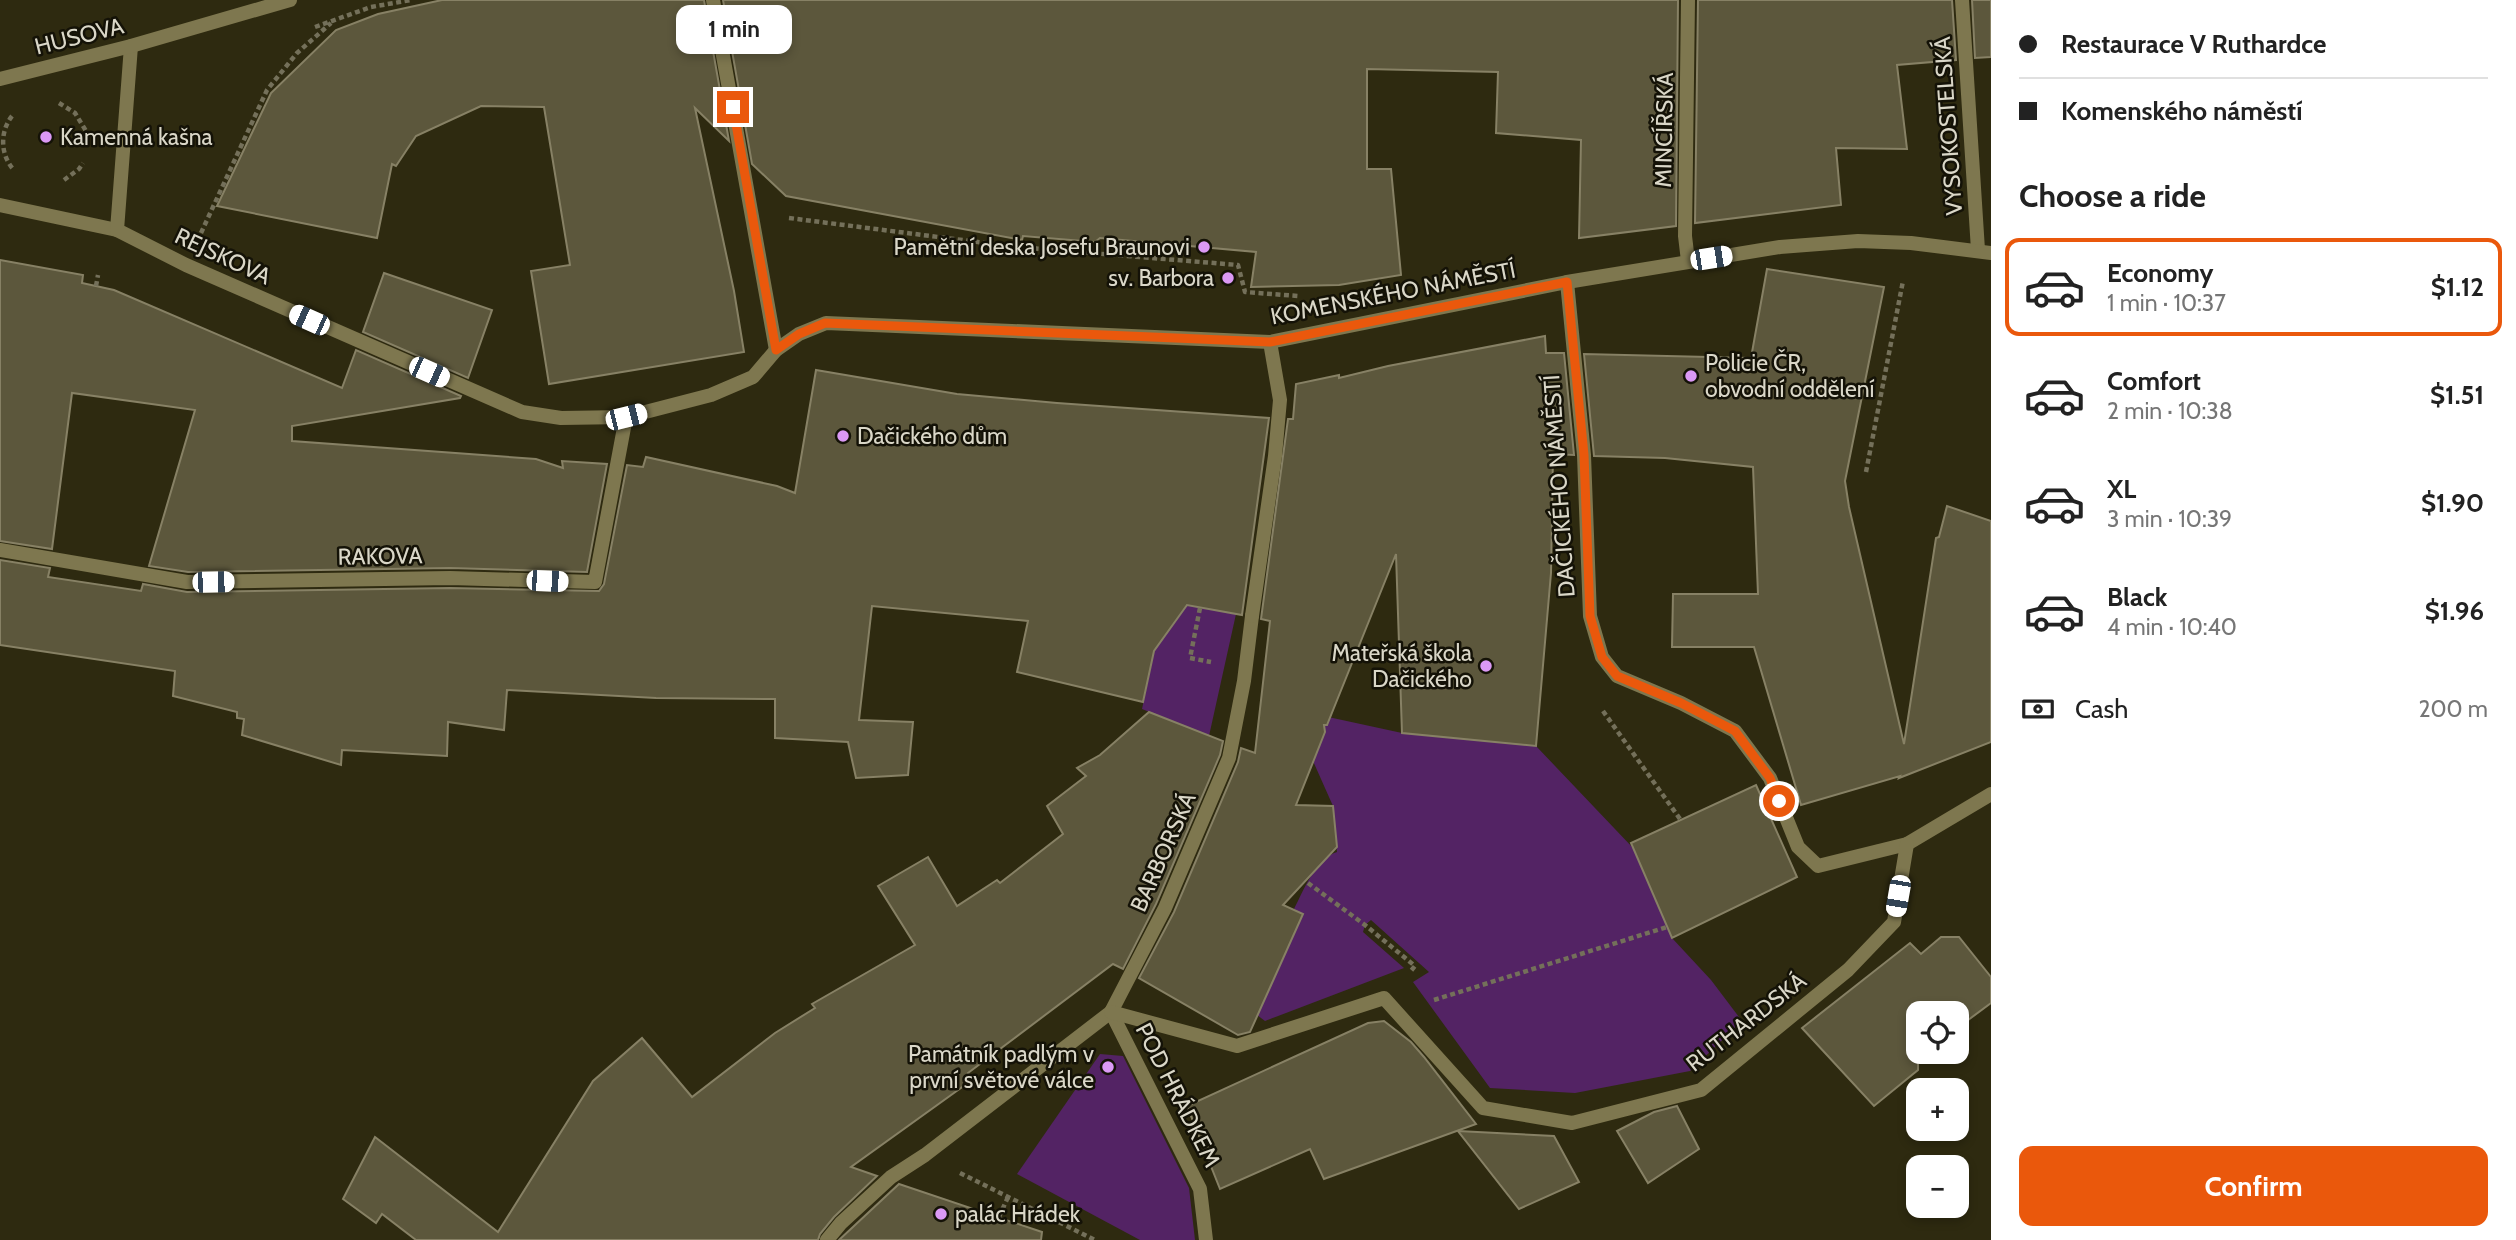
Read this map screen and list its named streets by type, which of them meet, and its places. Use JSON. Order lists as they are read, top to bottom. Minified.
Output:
{"streets":{"street":["HUSOVA","VYSOKOSTELSKÁ","MINCÍŘSKÁ","REJSKOVA","KOMENSKÉHO NÁMĚSTÍ","DAČICKÉHO NÁMĚSTÍ","RAKOVA","BARBORSKÁ","RUTHARDSKÁ","POD HRÁDKEM"]},"crossings":[["VYSOKOSTELSKÁ","KOMENSKÉHO NÁMĚSTÍ"],["MINCÍŘSKÁ","KOMENSKÉHO NÁMĚSTÍ"],["REJSKOVA","KOMENSKÉHO NÁMĚSTÍ"],["REJSKOVA","RAKOVA"],["KOMENSKÉHO NÁMĚSTÍ","DAČICKÉHO NÁMĚSTÍ"],["KOMENSKÉHO NÁMĚSTÍ","BARBORSKÁ"],["BARBORSKÁ","RUTHARDSKÁ"],["BARBORSKÁ","POD HRÁDKEM"],["RUTHARDSKÁ","POD HRÁDKEM"]],"places":["Kamenná kašna","Pamětní deska Josefu Braunovi","sv. Barbora","Policie ČR, obvodní oddělení","Dačického dům","Mateřská škola Dačického","Památník padlým v první světové válce","palác Hrádek"],"page":{"banner":["Restaurace V Ruthardce","Komenského náměstí"],"bubble":"1 min","heading":"Choose a ride","list":[{"name":"Economy","note":"1 min · 10:37","value":"$1.12"},{"name":"Comfort","note":"2 min · 10:38","value":"$1.51"},{"name":"XL","note":"3 min · 10:39","value":"$1.90"},{"name":"Black","note":"4 min · 10:40","value":"$1.96"}],"pay":["Cash","200 m"],"map_buttons":["+","−"],"buttons":"Confirm"}}
